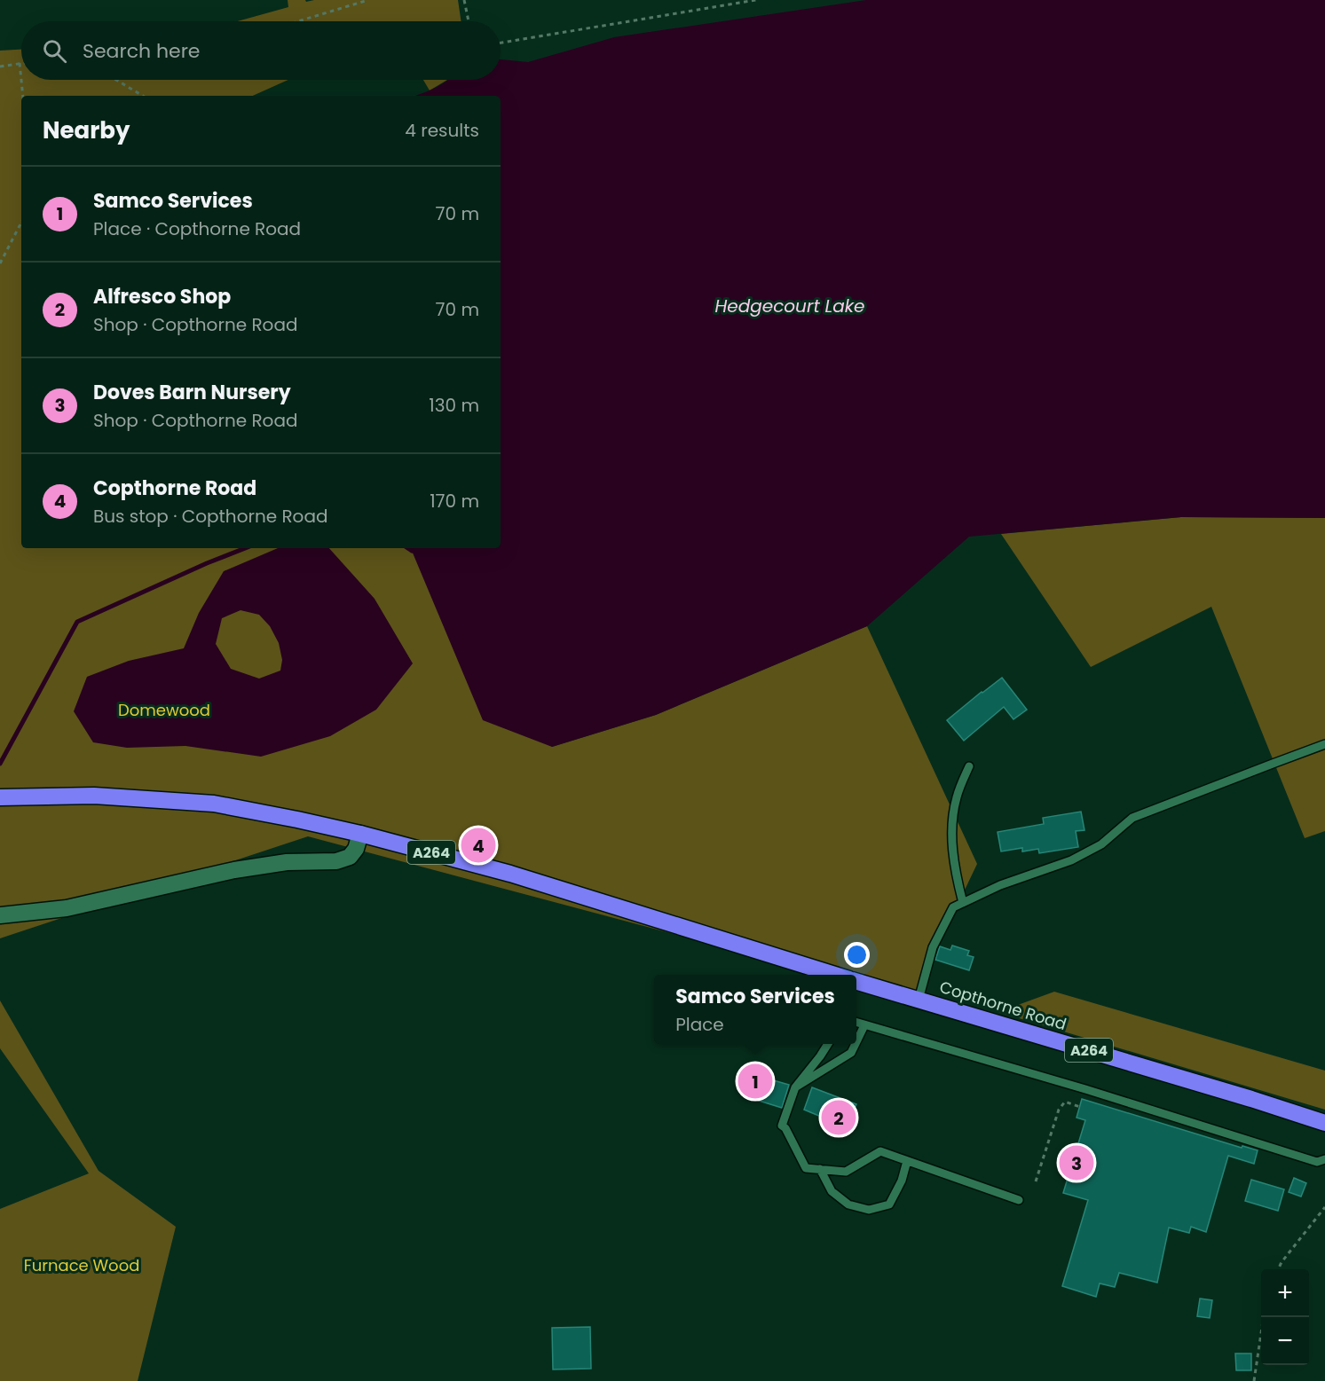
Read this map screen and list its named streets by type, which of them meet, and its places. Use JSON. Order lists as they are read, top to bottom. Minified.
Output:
{"streets":{"highway":["A264","Copthorne Road"]},"water":["Hedgecourt Lake"],"parks":["Domewood","Furnace Wood"],"page":{"search":"Search here","heading":["Nearby","4 results"],"list":[{"mark":"1","name":"Samco Services","note":"Place · Copthorne Road","value":"70 m"},{"mark":"2","name":"Alfresco Shop","note":"Shop · Copthorne Road","value":"70 m"},{"mark":"3","name":"Doves Barn Nursery","note":"Shop · Copthorne Road","value":"130 m"},{"mark":"4","name":"Copthorne Road","note":"Bus stop · Copthorne Road","value":"170 m"}],"pins":["4","1","2","3"],"popup":["Samco Services","Place"],"map_buttons":["+","−"]}}
